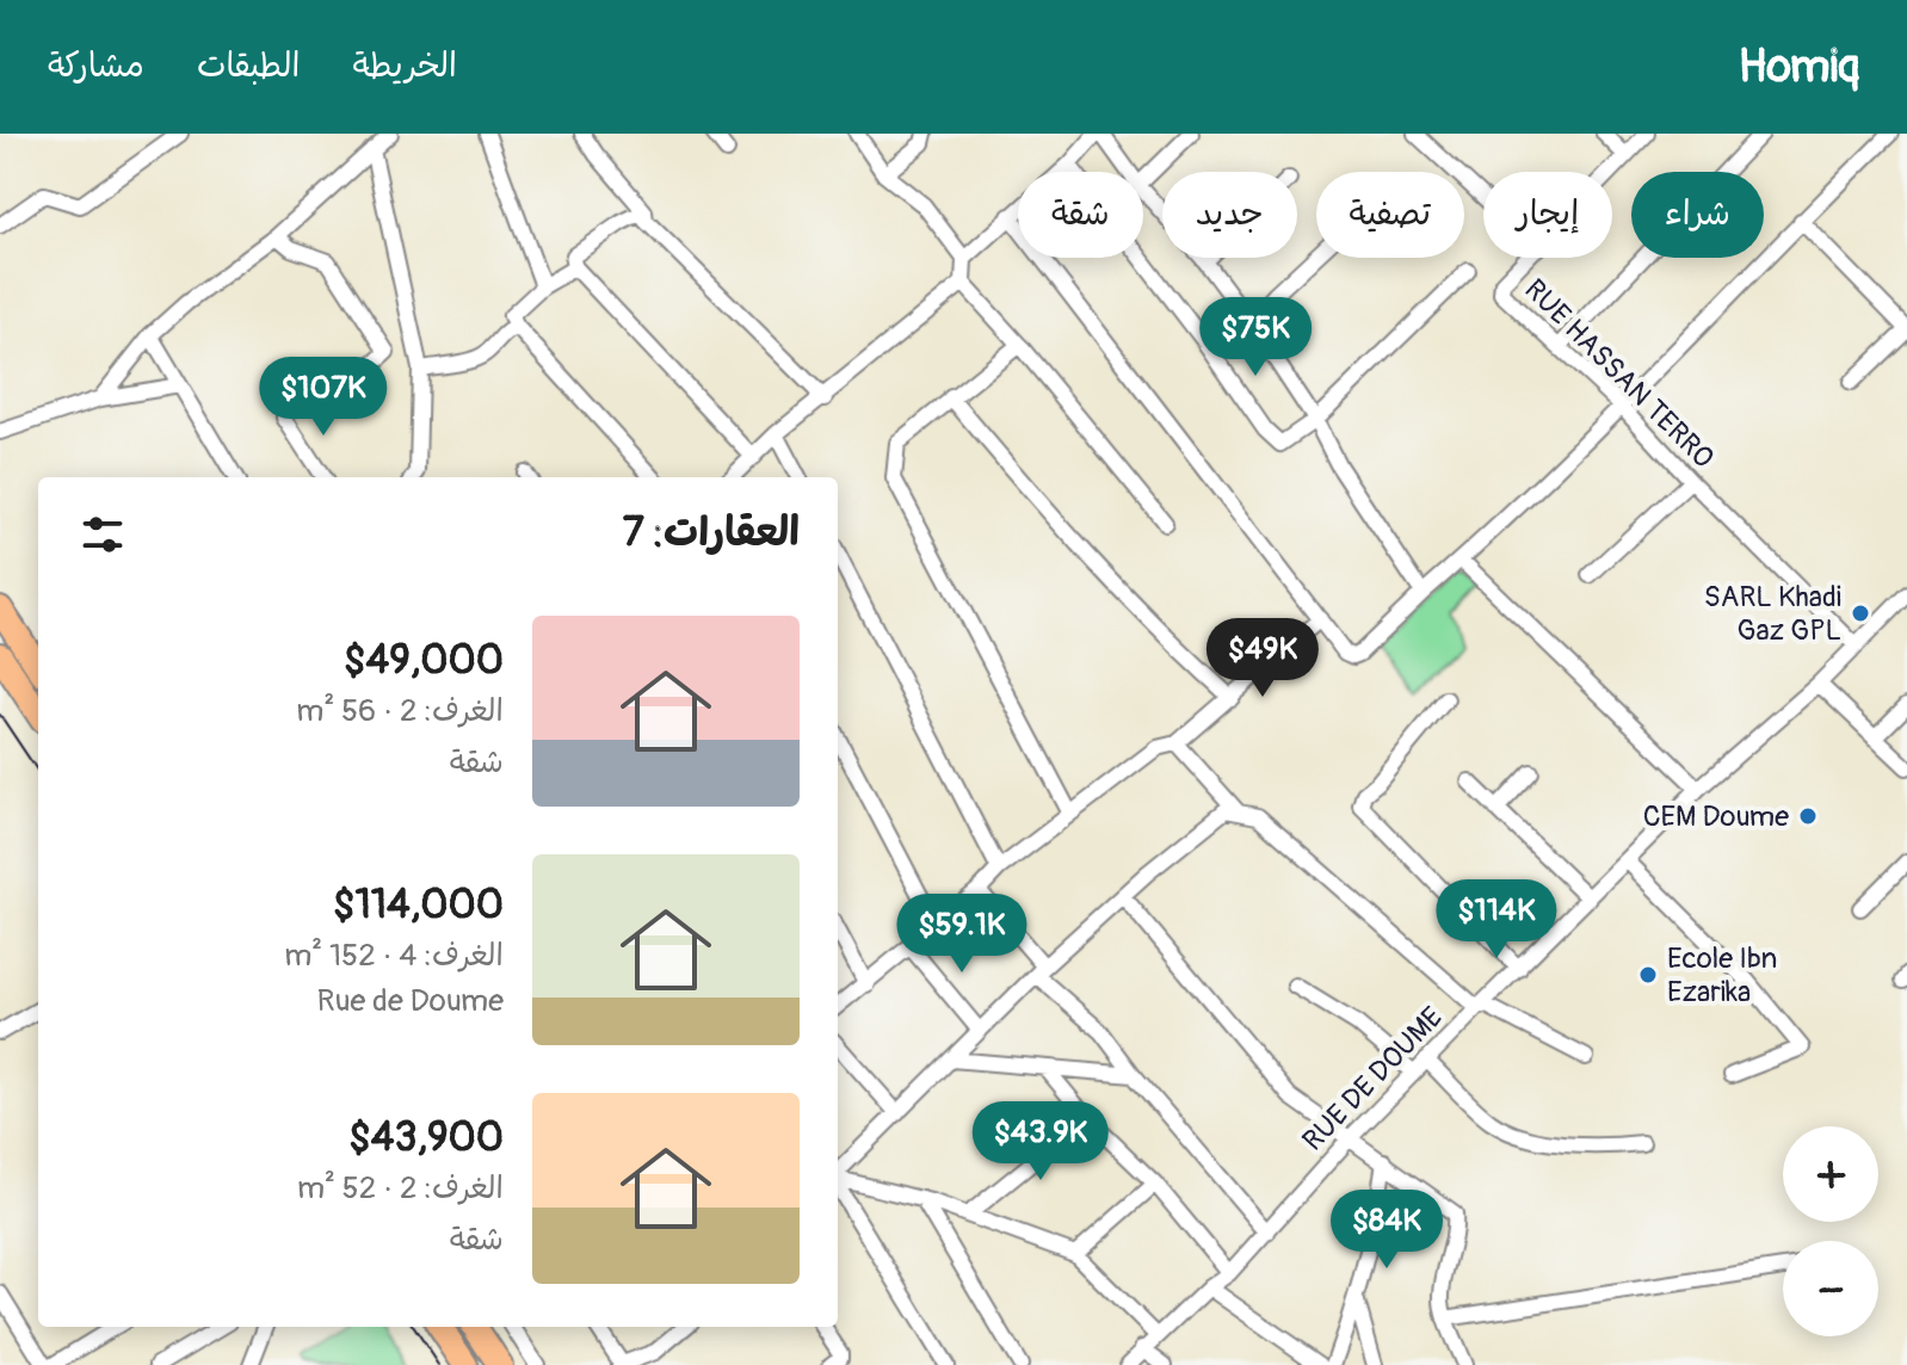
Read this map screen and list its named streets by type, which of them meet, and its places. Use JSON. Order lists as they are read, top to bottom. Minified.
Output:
{"streets":{"street":["RUE HASSAN TERRO","RUE DE DOUME"]},"crossings":[["RUE HASSAN TERRO","RUE DE DOUME"]],"places":["SARL Khadi Gaz GPL","CEM Doume","Ecole Ibn Ezarika"],"page":{"header":"Homiq","nav":["الخريطة","الطبقات","مشاركة"],"chip":["شراء","إيجار","تصفية","جديد","شقة"],"price":["$75K","$107K","$49K","$114K","$59.1K","$43.9K","$84K"],"heading":"العقارات: 7","list":[{"name":"$49,000","note":"الغرف: 2 · 56 m² · شقة"},{"name":"$114,000","note":"الغرف: 4 · 152 m² · Rue de Doume"},{"name":"$43,900","note":"الغرف: 2 · 52 m² · شقة"}],"map_buttons":["+","−"]}}
